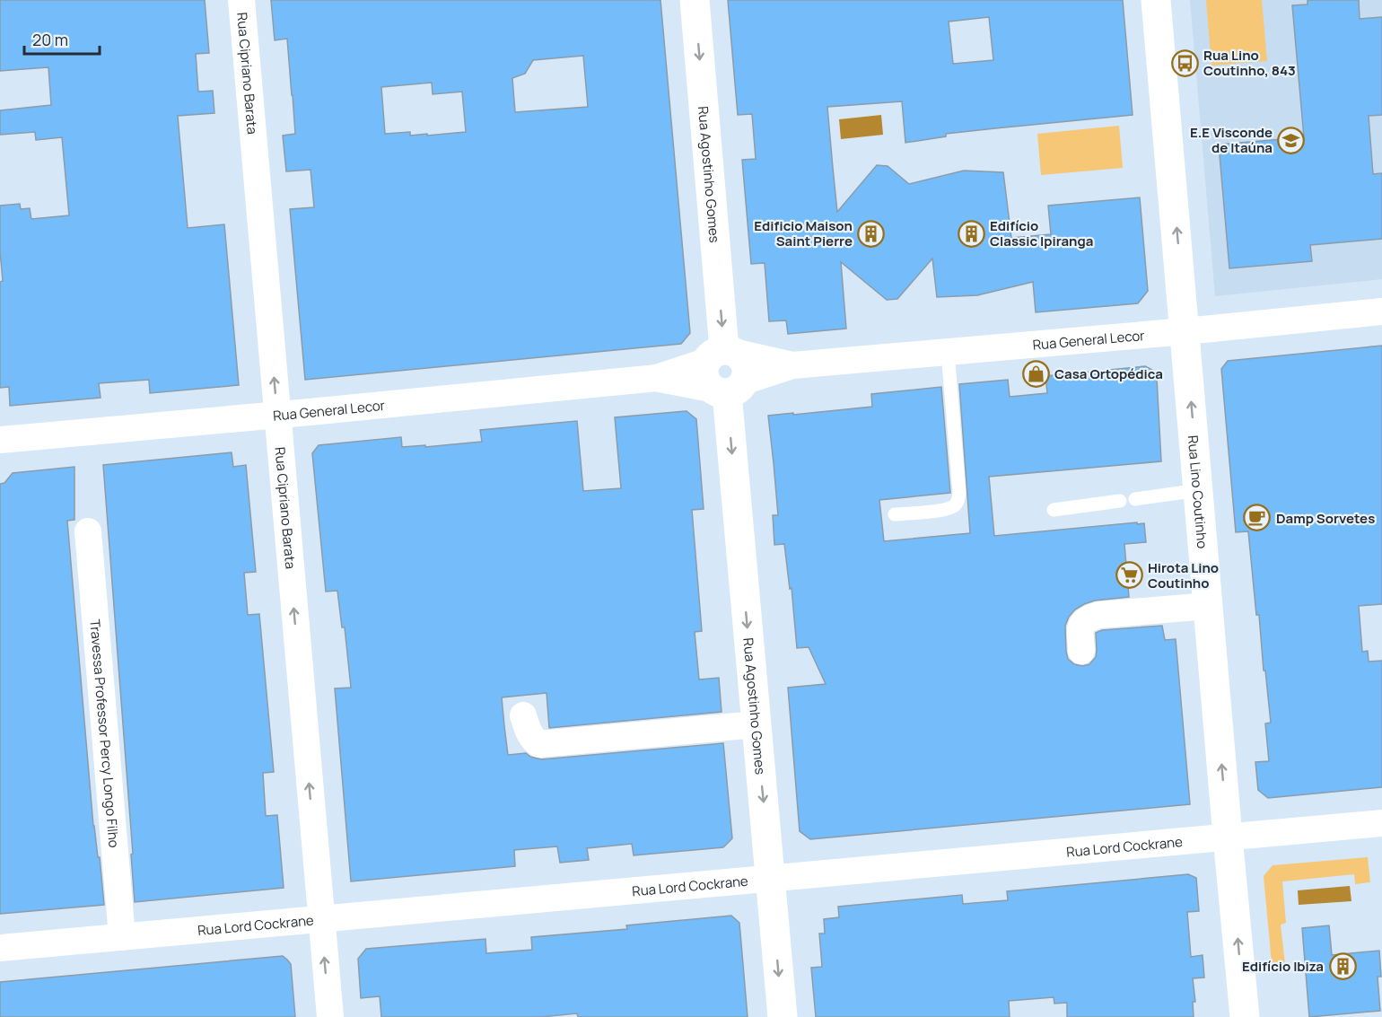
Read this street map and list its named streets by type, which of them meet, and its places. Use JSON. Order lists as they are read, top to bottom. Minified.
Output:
{"streets":{"street":["Rua Cipriano Barata","Rua Agostinho Gomes","Rua General Lecor","Rua Lino Coutinho","Travessa Professor Percy Longo Filho","Rua Lord Cockrane"]},"crossings":[["Rua Cipriano Barata","Rua General Lecor"],["Rua Cipriano Barata","Rua Lord Cockrane"],["Rua Agostinho Gomes","Rua General Lecor"],["Rua Agostinho Gomes","Rua Lord Cockrane"],["Rua General Lecor","Rua Lino Coutinho"],["Rua Lino Coutinho","Rua Lord Cockrane"],["Travessa Professor Percy Longo Filho","Rua Lord Cockrane"]],"one_way":["Rua Cipriano Barata","Rua Agostinho Gomes","Rua Lino Coutinho"],"places":{"bus stop":["Rua Lino Coutinho, 843"],"school or university":["E.E Visconde de Itaúna"],"building":["Edificio Maison Saint Pierre","Edifício Classic Ipiranga","Edifício Ibiza"],"shop":["Casa Ortopédica"],"cafe":["Damp Sorvetes"],"supermarket":["Hirota Lino Coutinho"]},"scale_bar":"20 m"}
